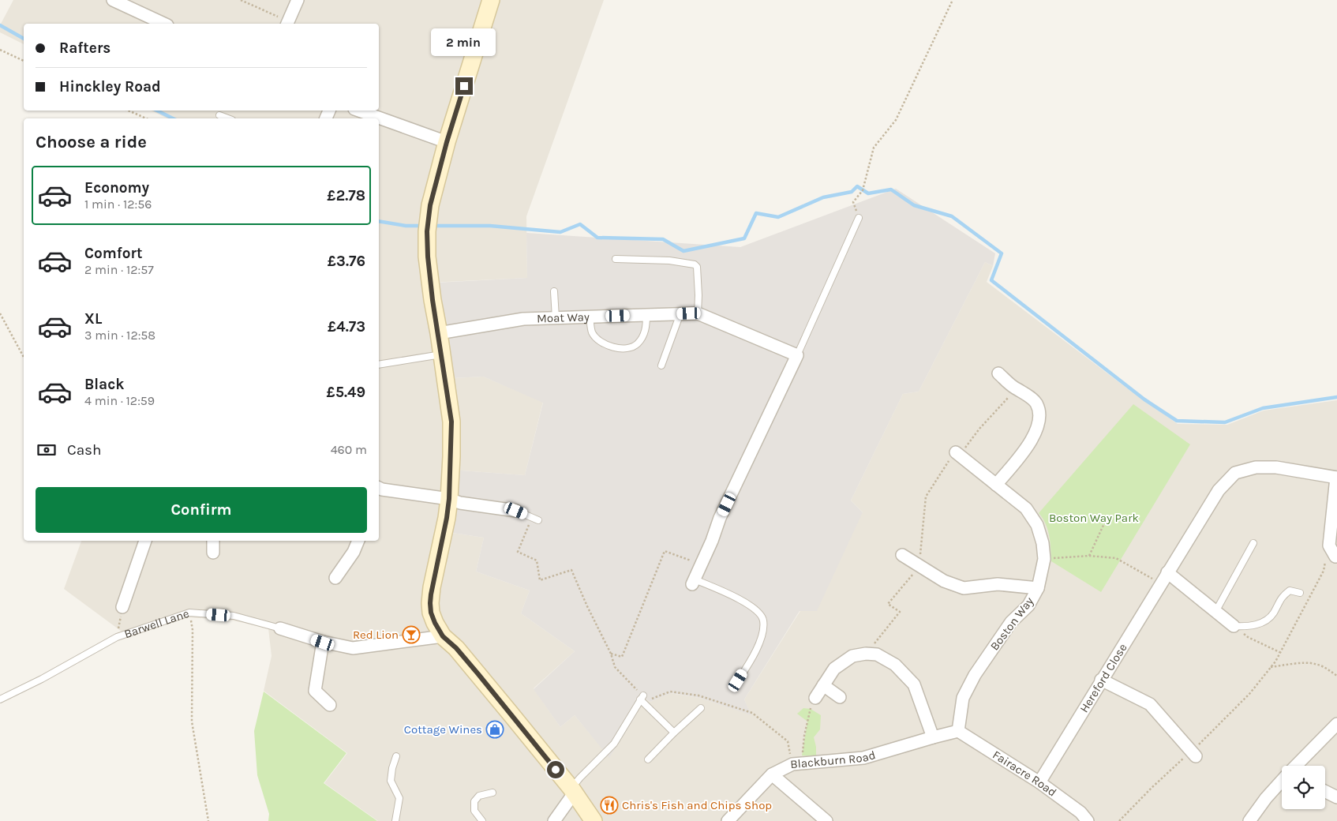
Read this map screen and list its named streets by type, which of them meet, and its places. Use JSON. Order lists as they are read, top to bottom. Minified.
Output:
{"streets":{"street":["Moat Way","Boston Way","Barwell Lane","Hereford Close","Blackburn Road","Fairacre Road"]},"crossings":[["Boston Way","Blackburn Road"],["Boston Way","Fairacre Road"],["Hereford Close","Fairacre Road"],["Blackburn Road","Fairacre Road"]],"parks":["Boston Way Park"],"places":{"bar":["Red Lion"],"shop":["Cottage Wines"],"restaurant":["Chris's Fish and Chips Shop"]},"page":{"banner":["Rafters","Hinckley Road"],"bubble":"2 min","heading":"Choose a ride","list":[{"name":"Economy","note":"1 min · 12:56","value":"£2.78"},{"name":"Comfort","note":"2 min · 12:57","value":"£3.76"},{"name":"XL","note":"3 min · 12:58","value":"£4.73"},{"name":"Black","note":"4 min · 12:59","value":"£5.49"}],"pay":["Cash","460 m"],"buttons":"Confirm"}}
